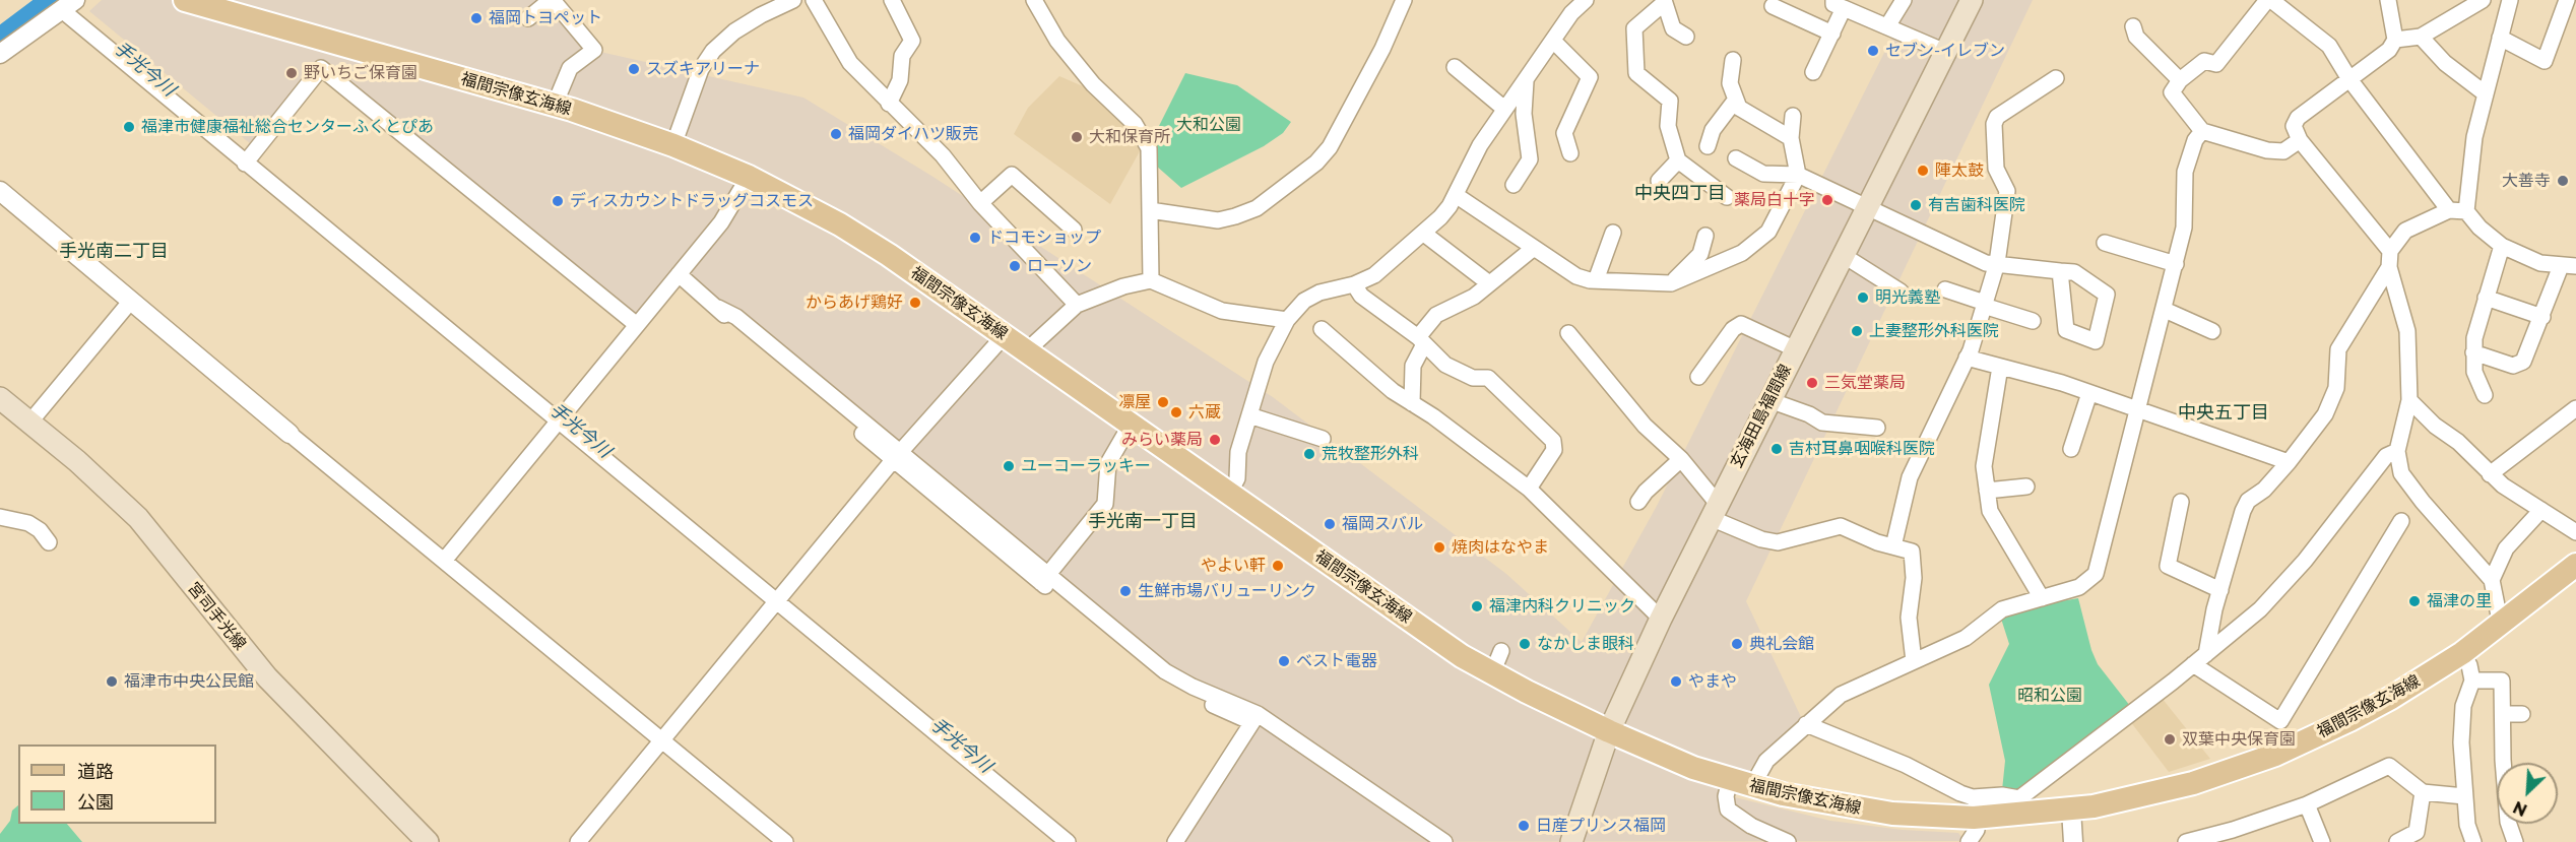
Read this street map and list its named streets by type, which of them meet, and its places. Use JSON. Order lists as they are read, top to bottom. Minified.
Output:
{"streets":{"main road":["福間宗像玄海線","玄海田島福間線","宮司手光線"]},"crossings":[["福間宗像玄海線","玄海田島福間線"]],"districts":["中央四丁目","手光南二丁目","中央五丁目","手光南一丁目"],"water":["手光今川"],"parks":["大和公園","昭和公園"],"places":["福岡トヨペット","セブン-イレブン","スズキアリーナ","野いちご保育園","福津市健康福祉総合センターふくとぴあ","福岡ダイハツ販売","大和保育所","陣太鼓","大善寺","薬局白十字","ディスカウントドラッグコスモス","有吉歯科医院","ドコモショップ","ローソン","明光義塾","からあげ鶏好","上妻整形外科医院","三気堂薬局","凛屋","六蔵","みらい薬局","吉村耳鼻咽喉科医院","荒牧整形外科","ユーコーラッキー","福岡スバル","焼肉はなやま","やよい軒","生鮮市場バリューリンク","福津の里","福津内科クリニック","なかしま眼科","典礼会館","ベスト電器","福津市中央公民館","やまや","双葉中央保育園","日産プリンス福岡"],"legend":["道路","公園"],"north":"bottom left"}
